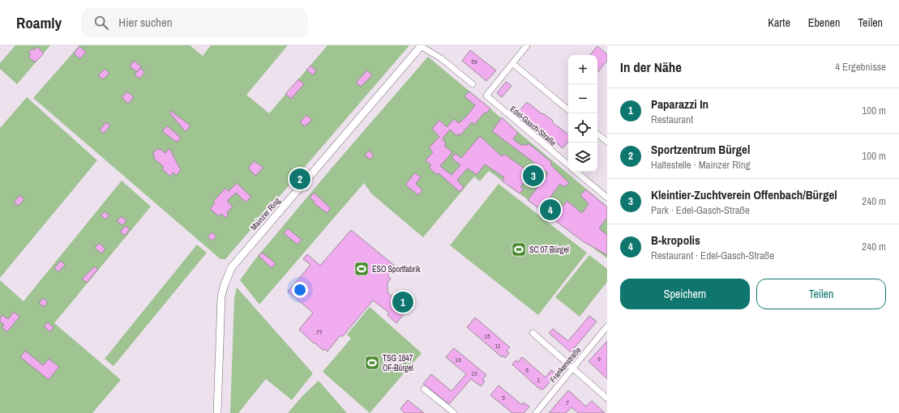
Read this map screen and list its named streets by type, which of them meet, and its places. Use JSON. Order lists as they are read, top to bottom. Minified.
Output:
{"streets":{"street":["Edel-Gasch-Straße","Mainzer Ring","Frankenstraße"]},"places":{"sports":["SC 07 Bürgel","ESO Sportfabrik","TSG 1847 OF-Bürgel"]},"house_numbers":["59","77","15","11","9","19","5","13","1","5","7"],"page":{"header":"Roamly","search":"Hier suchen","nav":["Karte","Ebenen","Teilen"],"heading":["In der Nähe","4 Ergebnisse"],"map_buttons":["+","−"],"list":[{"mark":"1","name":"Paparazzi In","note":"Restaurant","value":"100 m"},{"mark":"2","name":"Sportzentrum Bürgel","note":"Haltestelle · Mainzer Ring","value":"100 m"},{"mark":"3","name":"Kleintier-Zuchtverein Offenbach/Bürgel","note":"Park · Edel-Gasch-Straße","value":"240 m"},{"mark":"4","name":"B-kropolis","note":"Restaurant · Edel-Gasch-Straße","value":"240 m"}],"pins":["3","2","4","1"],"buttons":["Speichern","Teilen"]}}
